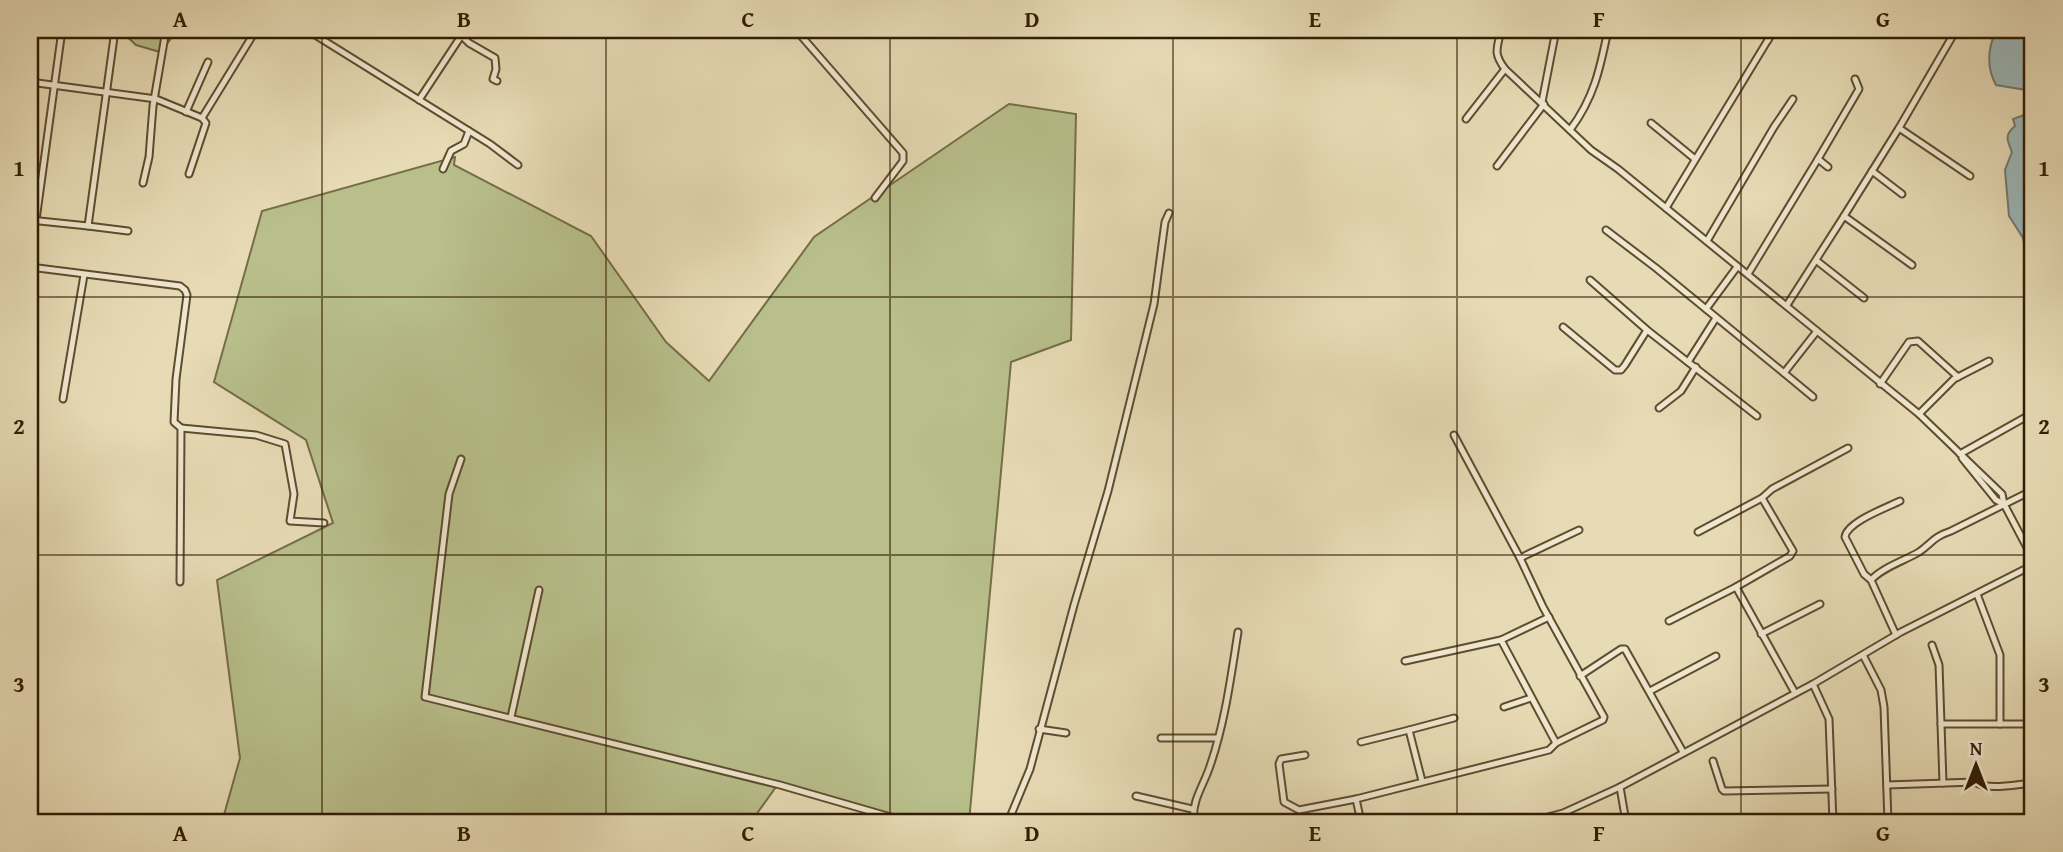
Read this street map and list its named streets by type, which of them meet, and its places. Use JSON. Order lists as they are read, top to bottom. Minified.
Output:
{"north":"top","grid":{"columns":["A","B","C","D","E","F","G"],"rows":["1","2","3"]}}
